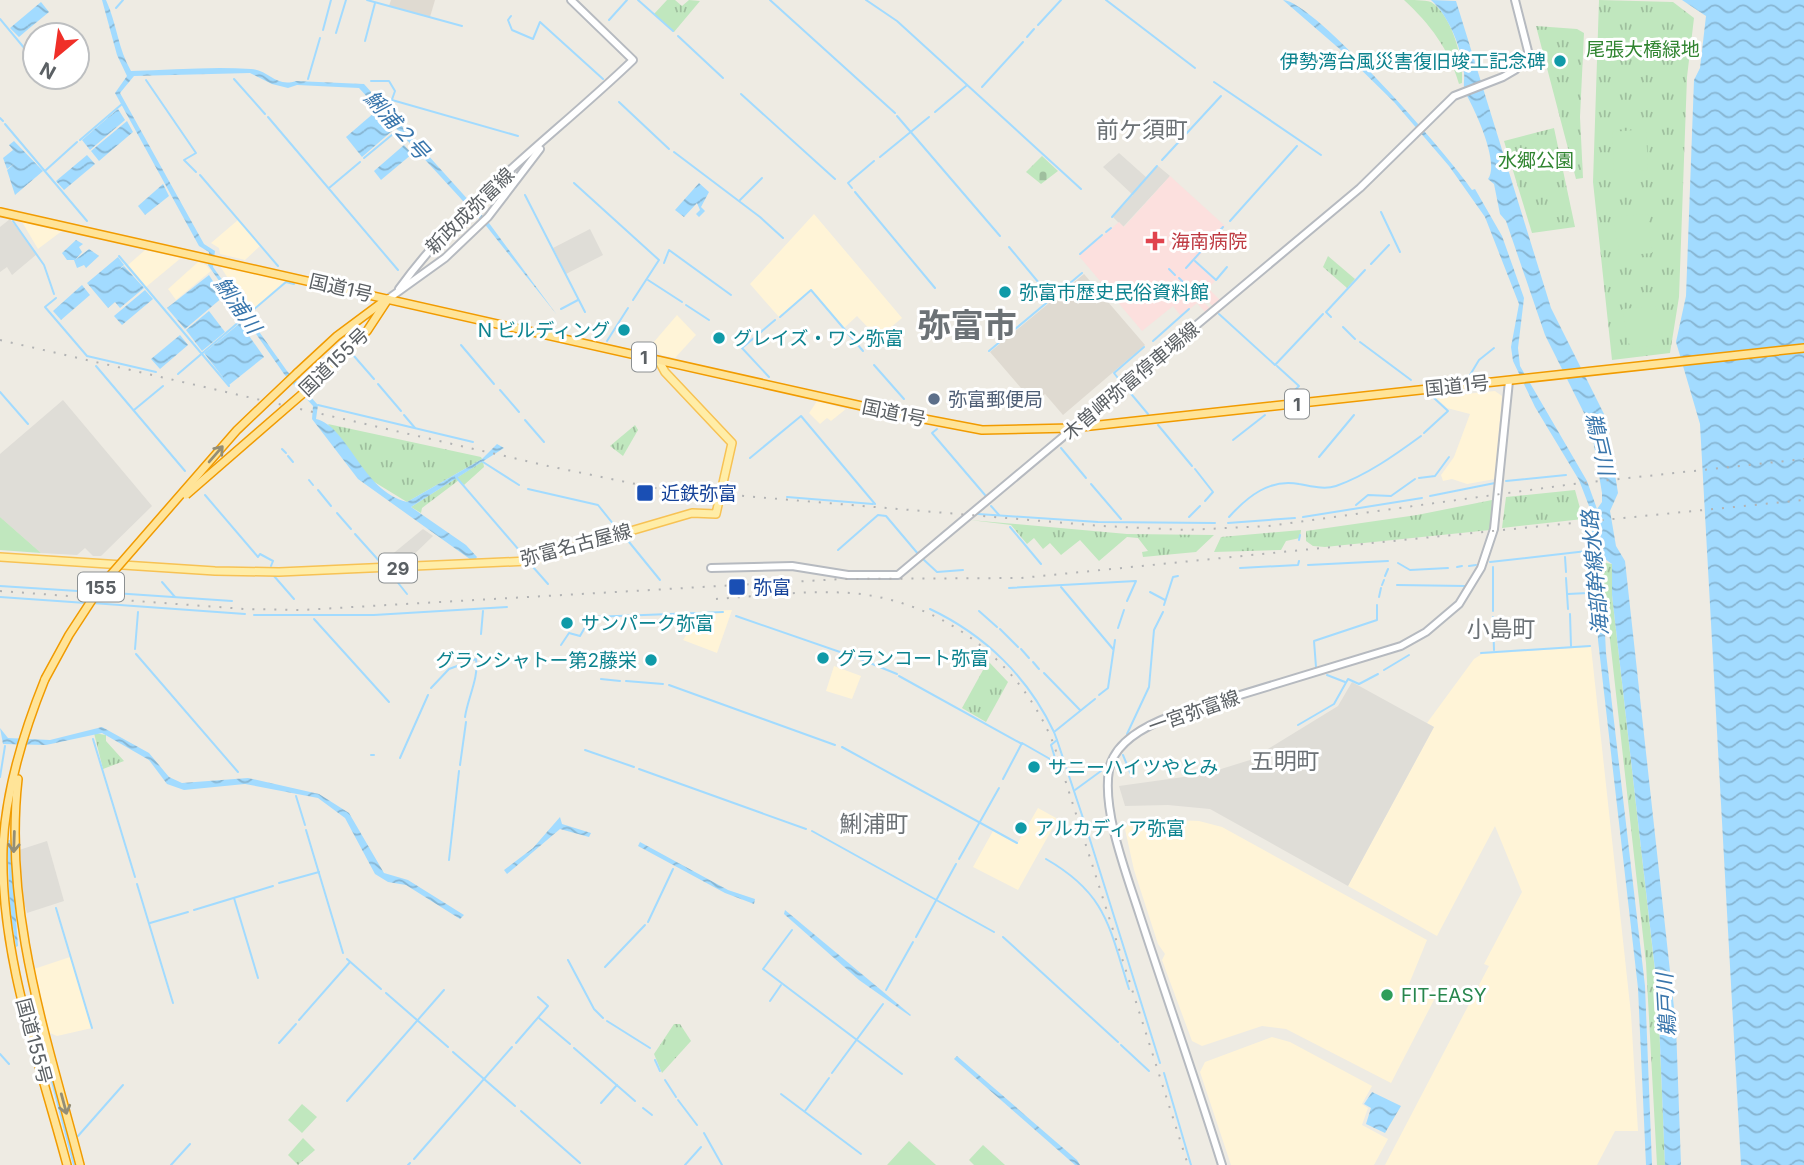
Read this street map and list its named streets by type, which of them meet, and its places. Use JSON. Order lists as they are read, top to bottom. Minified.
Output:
{"streets":{"highway":["国道1号","1","国道155号","155"],"main road":["新政成弥富線","木曽岬弥富停車場線","弥富名古屋線","29","一宮弥富線"]},"crossings":[["新政成弥富線","国道1号"],["新政成弥富線","国道155号"],["国道1号","国道155号"],["国道1号","木曽岬弥富停車場線"],["国道1号","弥富名古屋線"],["国道1号","一宮弥富線"]],"districts":["前ケ須町","弥富市","小島町","五明町","鯏浦町"],"water":["鯏浦２号","鯏浦川","鵜戸川","海部幹線水路"],"parks":["尾張大橋緑地","水郷公園"],"places":{"other":["伊勢湾台風災害復旧竣工記念碑","弥富市歴史民俗資料館","N ビルディング","グレイズ・ワン弥富","弥富郵便局","サンパーク弥富","グランコート弥富","グランシャトー第2藤栄","サニーハイツやとみ","アルカディア弥富","FIT-EASY"],"health":["海南病院"],"transit":["近鉄弥富","弥富"]},"north":"bottom left"}
